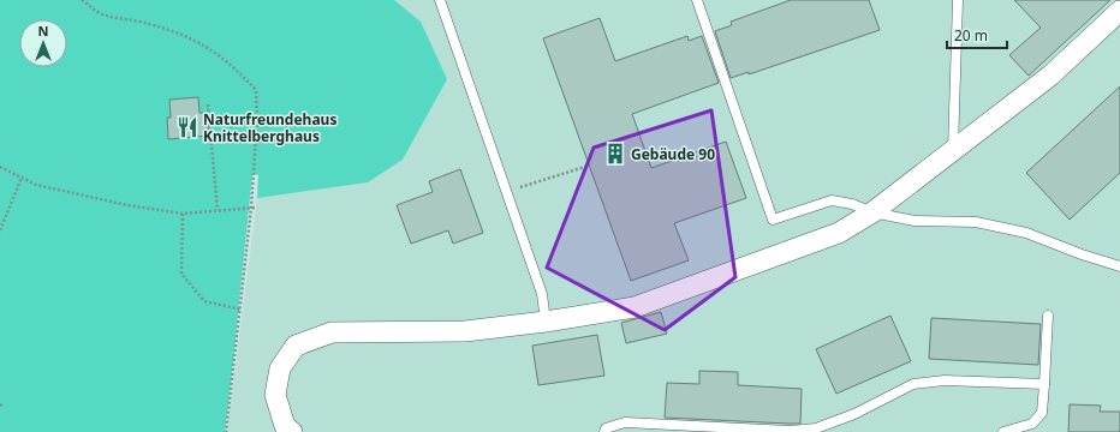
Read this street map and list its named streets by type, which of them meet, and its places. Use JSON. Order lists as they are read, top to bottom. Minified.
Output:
{"places":{"restaurant":["Naturfreundehaus Knittelberghaus"],"building":["Gebäude 90"]},"scale_bar":"20 m","north":"top"}
